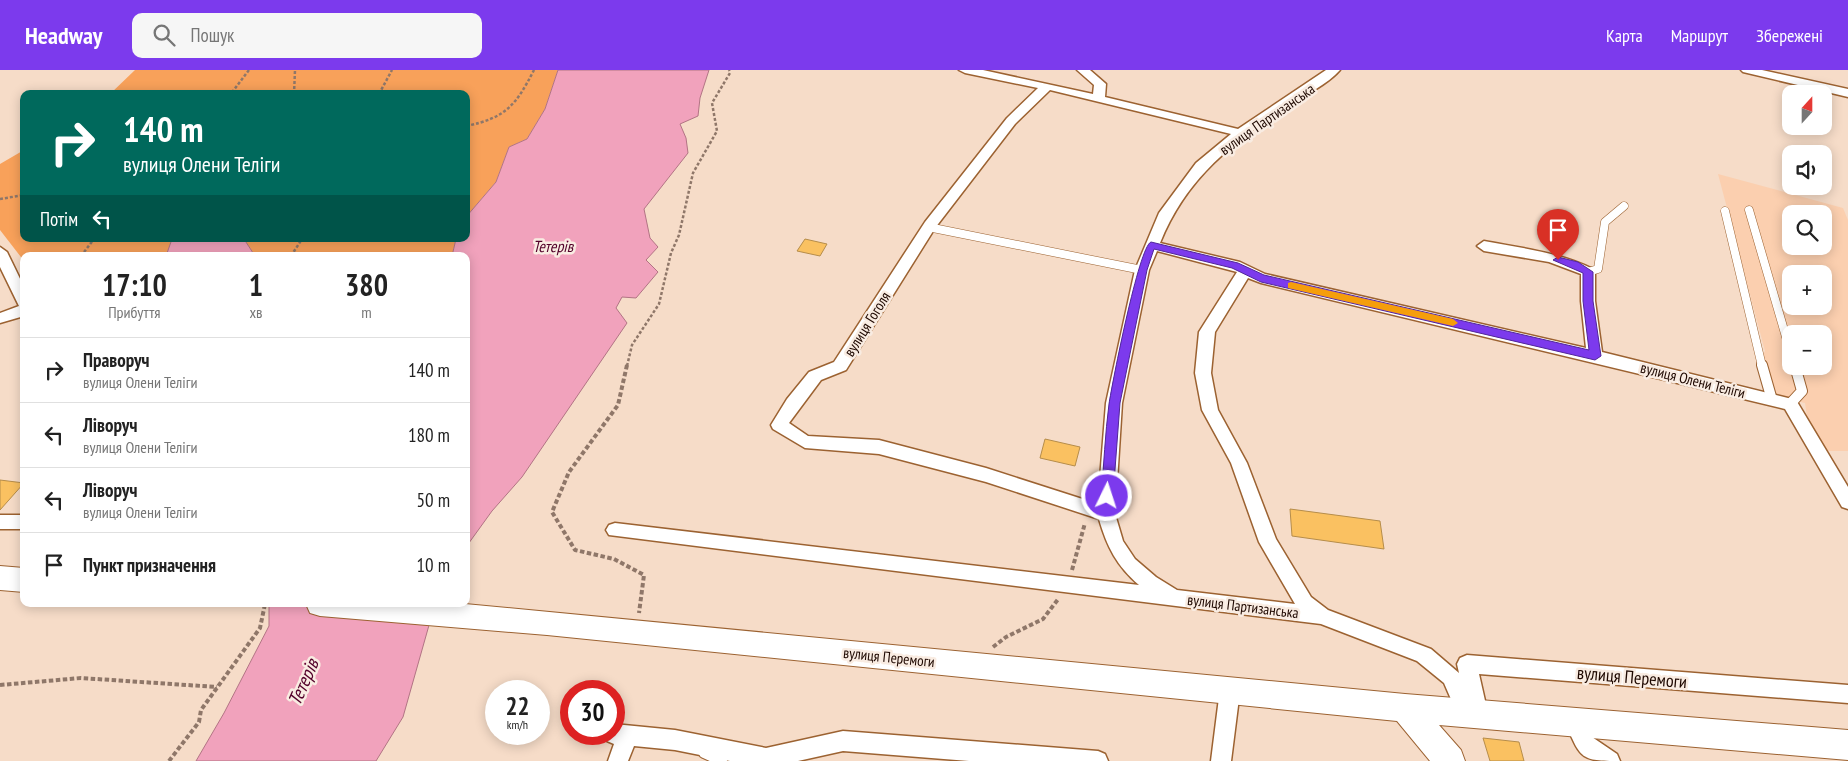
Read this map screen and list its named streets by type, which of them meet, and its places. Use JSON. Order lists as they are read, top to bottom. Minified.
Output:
{"streets":{"main road":["вулиця Перемоги"],"street":["вулиця Партизанська","вулиця Гоголя","вулиця Олени Теліги"]},"crossings":[["вулиця Партизанська","вулиця Гоголя"],["вулиця Партизанська","вулиця Олени Теліги"],["вулиця Партизанська","вулиця Перемоги"]],"water":["Тетерів"],"north":"top","page":{"header":"Headway","search":"Пошук","nav":["Карта","Маршрут","Збережені"],"map_buttons":["+","−"],"turn":["140 m","вулиця Олени Теліги"],"then":"Потім","eta":["17:10","Прибуття","1","хв","380","m"],"list":[{"name":"Праворуч","note":"вулиця Олени Теліги","value":"140 m"},{"name":"Ліворуч","note":"вулиця Олени Теліги","value":"180 m"},{"name":"Ліворуч","note":"вулиця Олени Теліги","value":"50 m"},{"name":"Пункт призначення","value":"10 m"}],"speed":"22 km/h","limit":"30"}}
